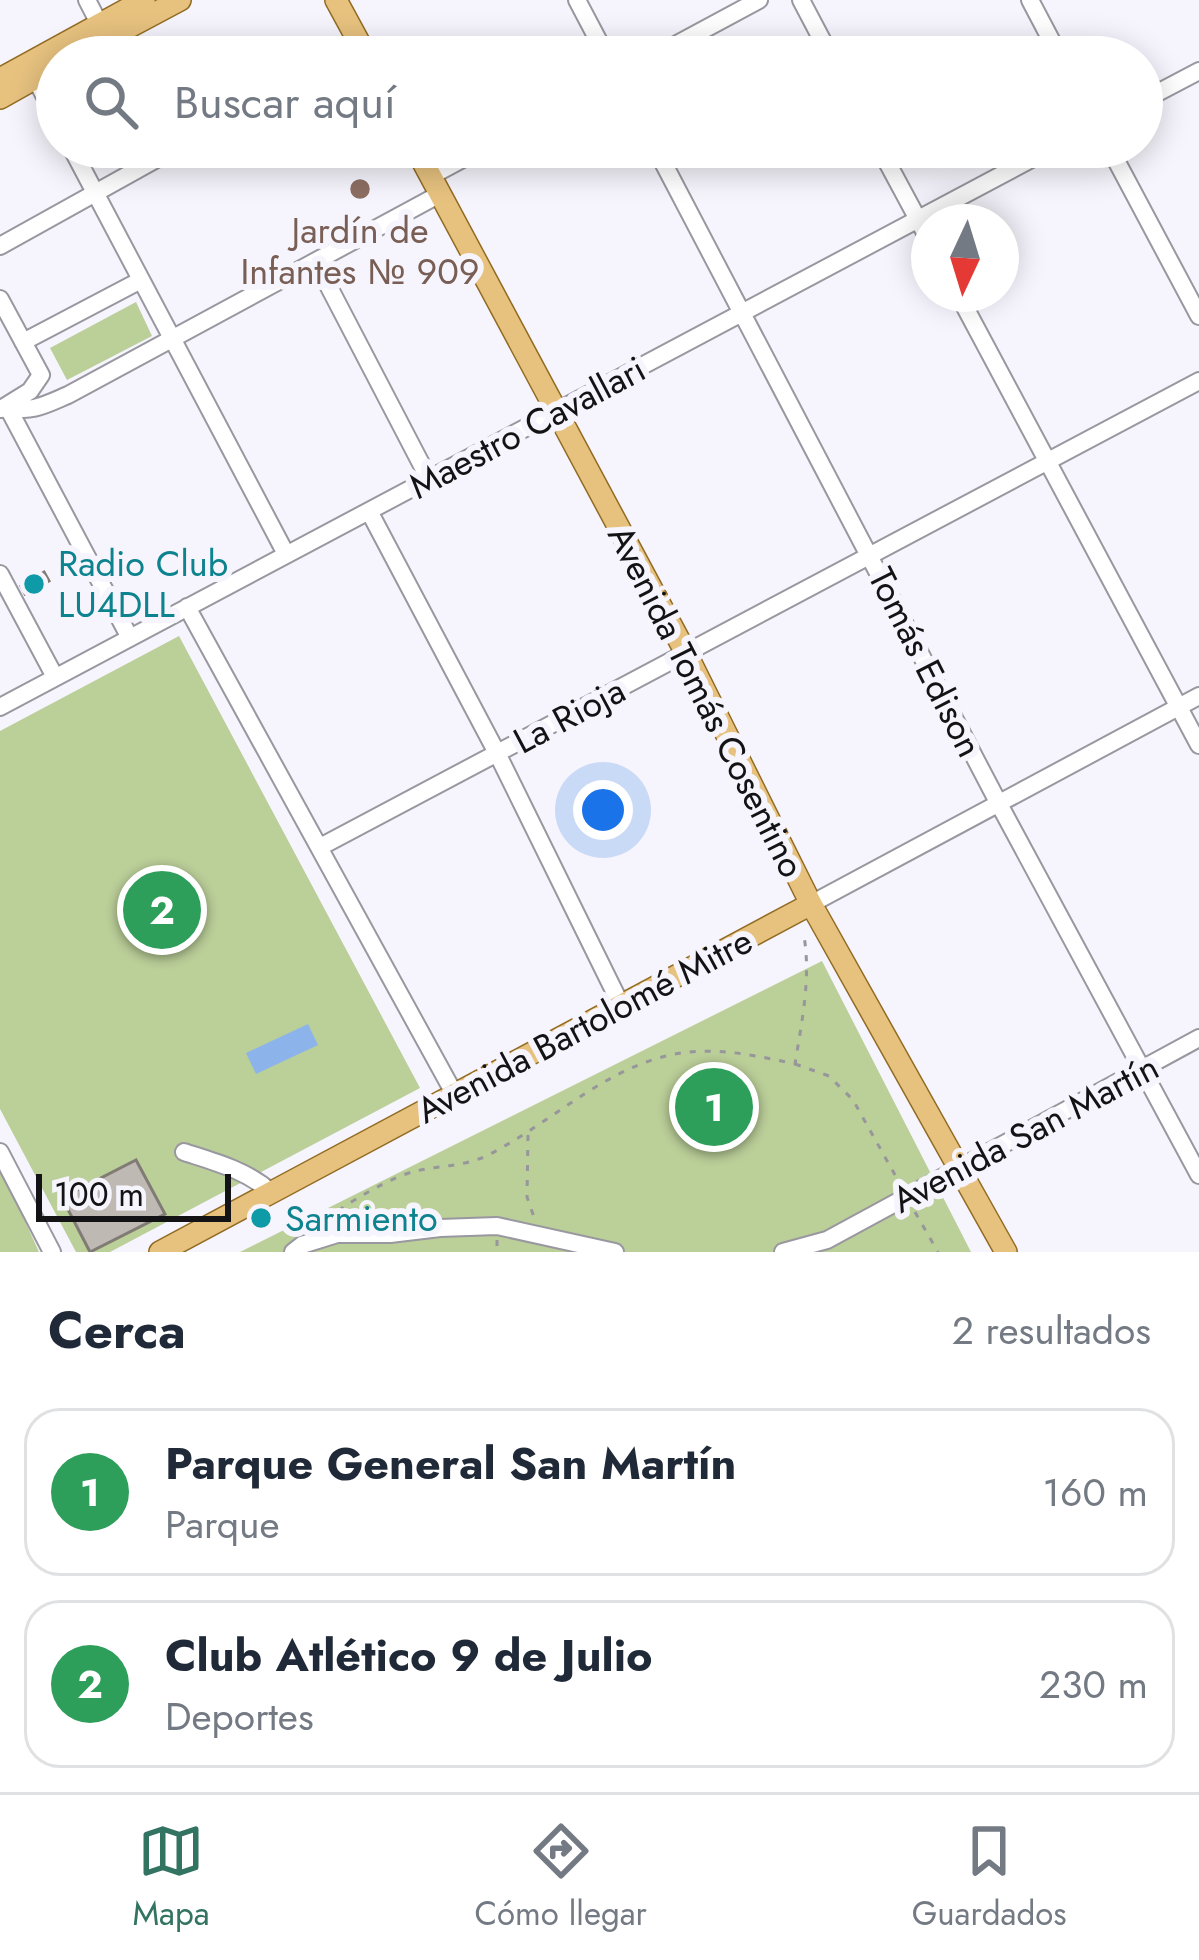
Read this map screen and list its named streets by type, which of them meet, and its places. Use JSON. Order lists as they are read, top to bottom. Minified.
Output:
{"streets":{"main road":["Avenida Tomás Cosentino","Avenida Bartolomé Mitre"],"street":["Maestro Cavallari","Tomás Edison","La Rioja","Avenida San Martín"]},"crossings":[["Maestro Cavallari","Tomás Edison"],["Maestro Cavallari","Avenida Tomás Cosentino"],["Tomás Edison","La Rioja"],["Tomás Edison","Avenida Bartolomé Mitre"],["Tomás Edison","Avenida San Martín"],["Avenida Tomás Cosentino","La Rioja"],["Avenida Tomás Cosentino","Avenida Bartolomé Mitre"],["Avenida Tomás Cosentino","Avenida San Martín"]],"places":["Jardín de Infantes № 909","Radio Club LU4DLL","Sarmiento"],"scale_bar":"100 m","north":"bottom","page":{"search":"Buscar aquí","pins":["2","1"],"scale":"100 m","heading":["Cerca","2 resultados"],"list":[{"mark":"1","name":"Parque General San Martín","note":"Parque","value":"160 m"},{"mark":"2","name":"Club Atlético 9 de Julio","note":"Deportes","value":"230 m"}],"nav":["Mapa","Cómo llegar","Guardados"]}}
